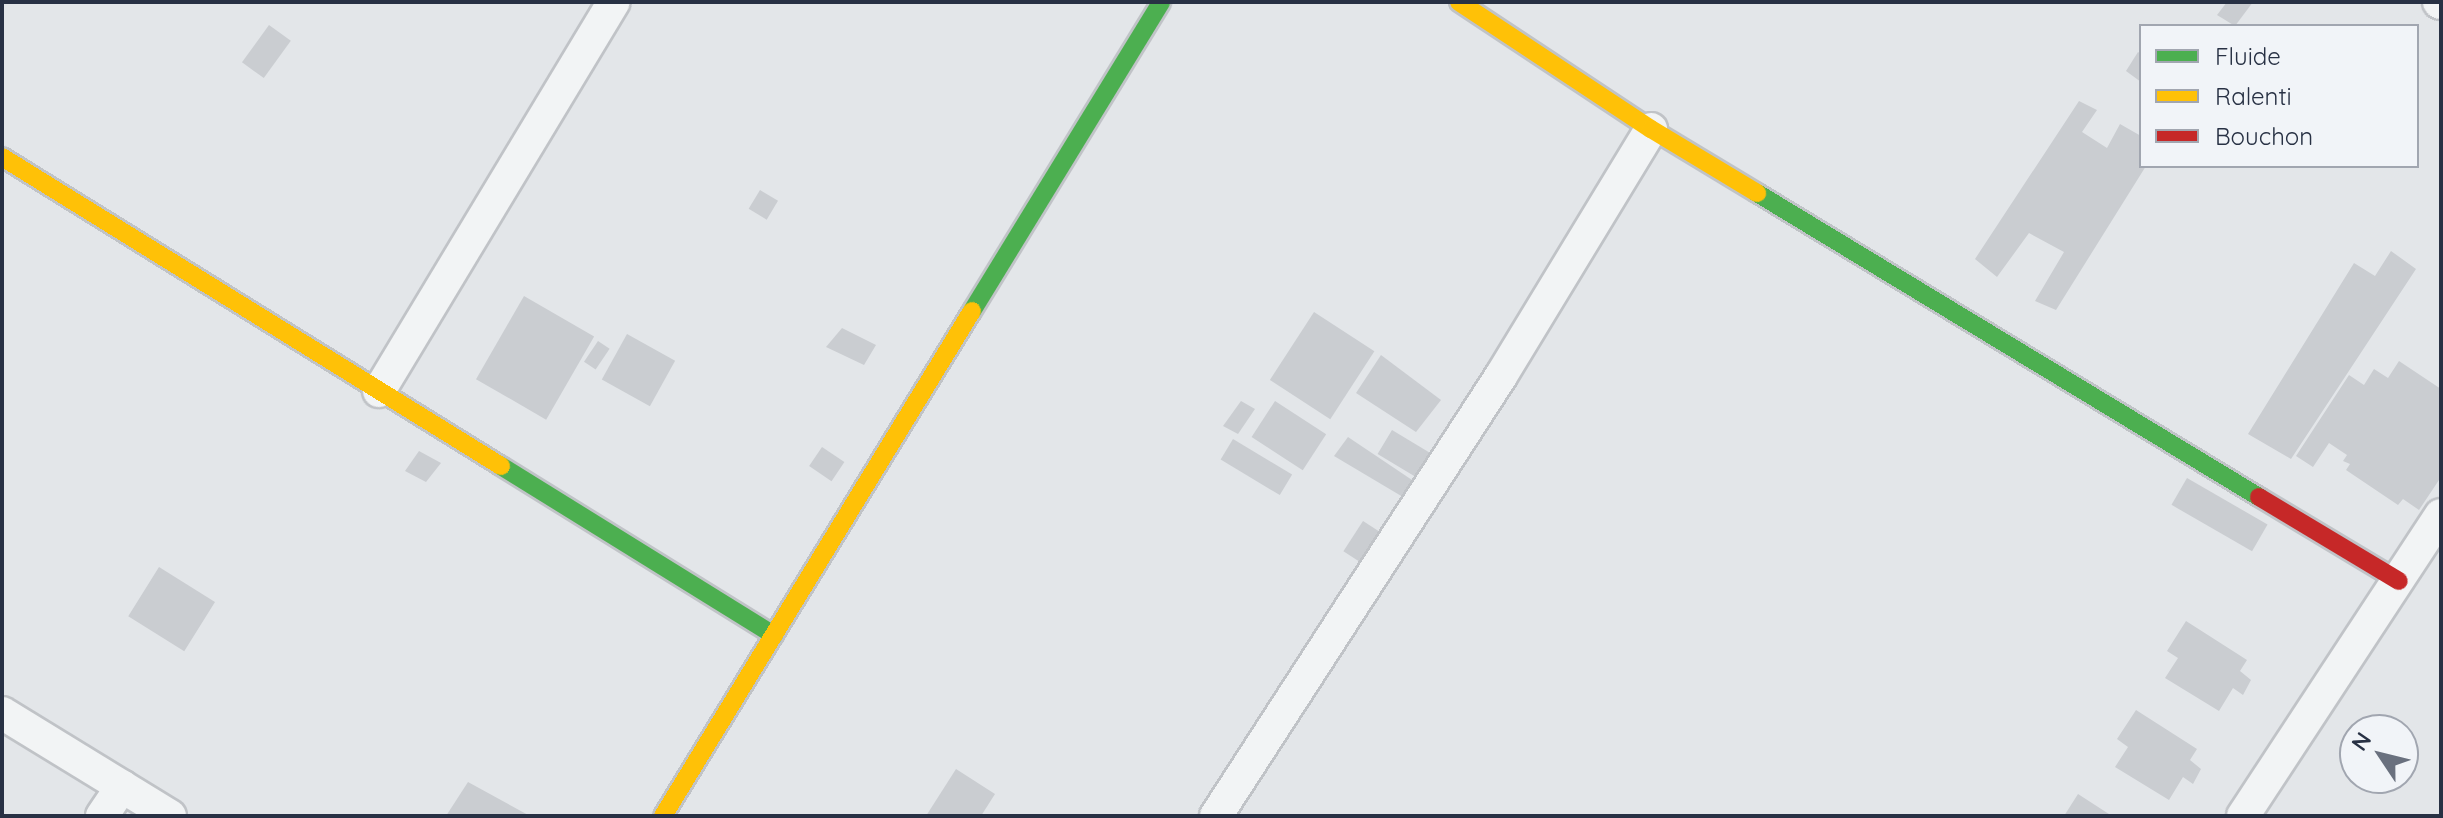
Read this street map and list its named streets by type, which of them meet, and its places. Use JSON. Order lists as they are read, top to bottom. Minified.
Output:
{"legend":["Fluide","Ralenti","Bouchon"],"north":"top left"}
